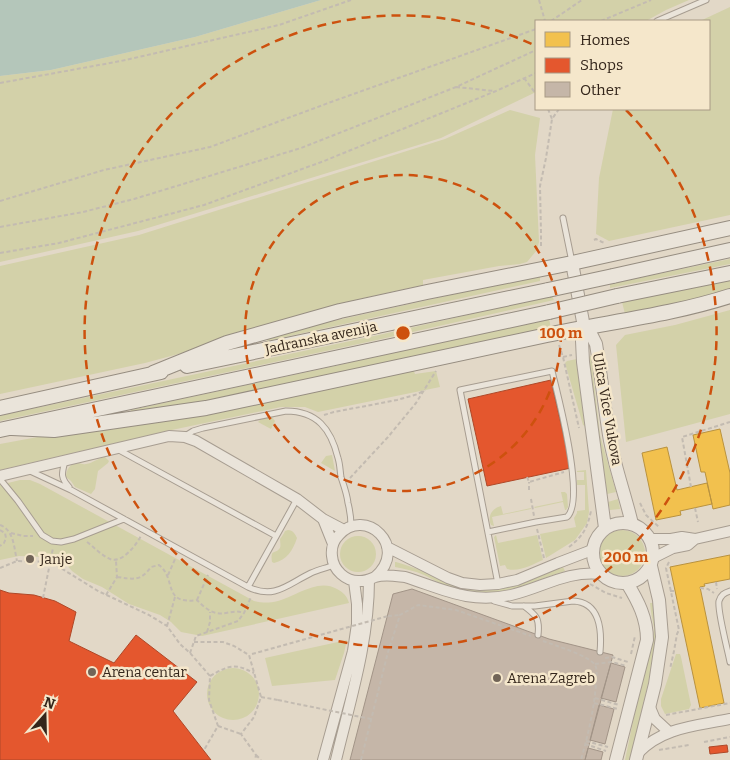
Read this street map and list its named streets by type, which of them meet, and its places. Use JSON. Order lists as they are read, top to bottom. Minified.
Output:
{"streets":{"main road":["Jadranska avenija"],"street":["Ulica Vice Vukova"]},"places":["Janje","Arena centar","Arena Zagreb"],"legend":["Homes","Shops","Other"],"north":"top","rings":["100 m","200 m"]}
